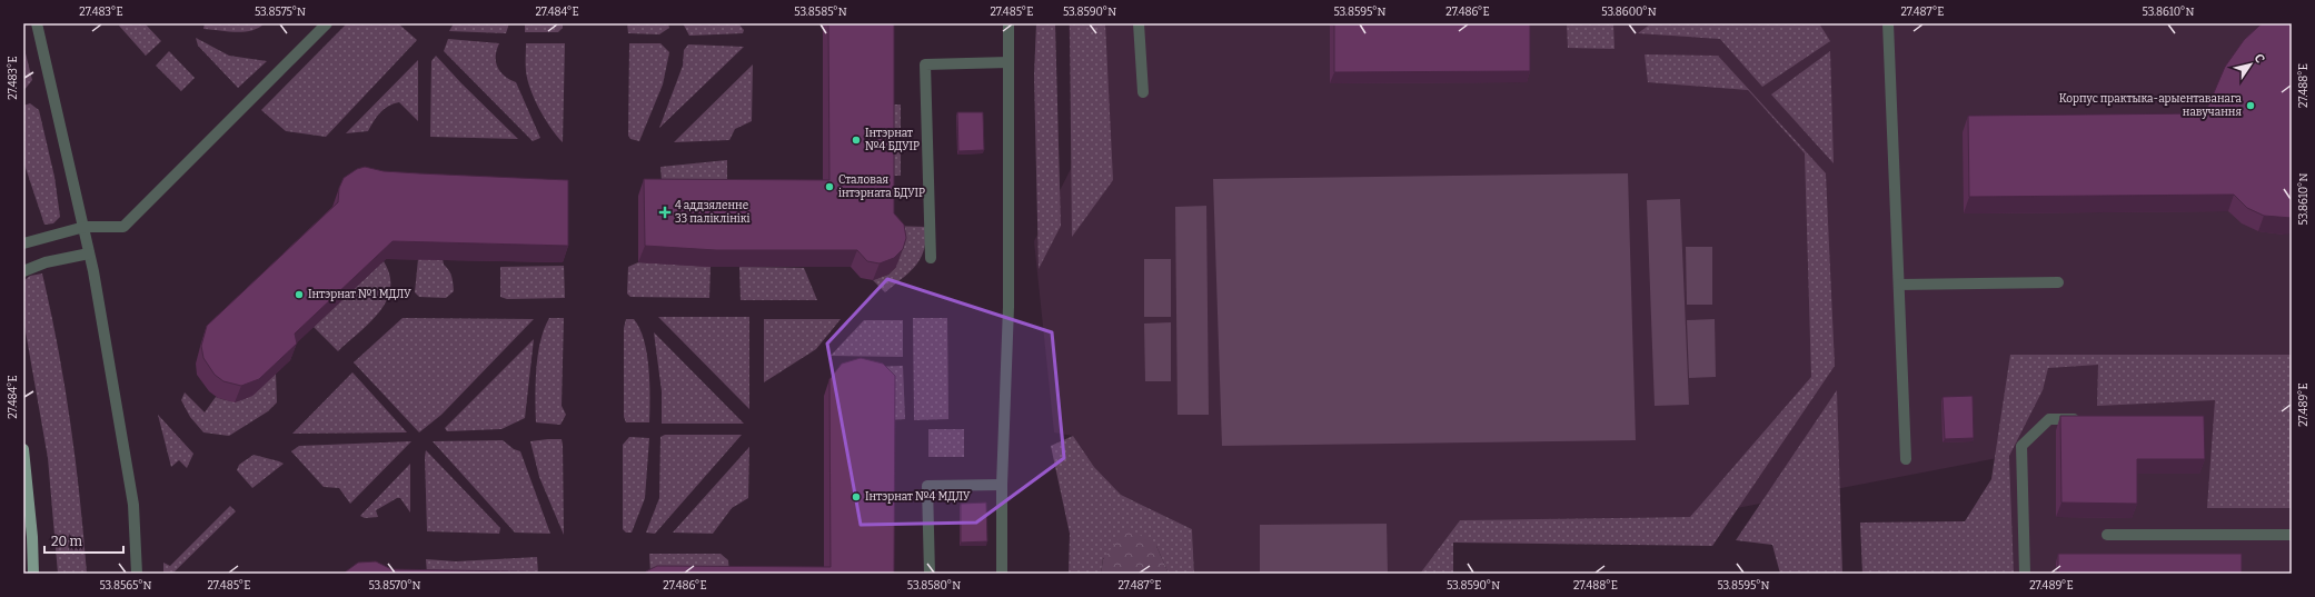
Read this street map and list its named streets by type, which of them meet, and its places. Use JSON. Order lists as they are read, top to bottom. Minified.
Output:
{"places":{"other":["Корпус практыка-арыентаванага навучання","Інтэрнат №4 БДУІР","Сталовая інтэрната БДУІР","Інтэрнат №1 МДЛУ","Інтэрнат №4 МДЛУ"],"health":["4 аддзяленне 33 паліклінікі"]},"scale_bar":"20 m","north":"top right","coordinates":["27.483°E","53.8575°N","27.484°E","53.8585°N","27.485°E","53.8590°N","53.8595°N","27.486°E","53.8600°N","27.487°E","53.8610°N","27.488°E","27.489°E","53.8565°N","53.8570°N","53.8580°N"]}
